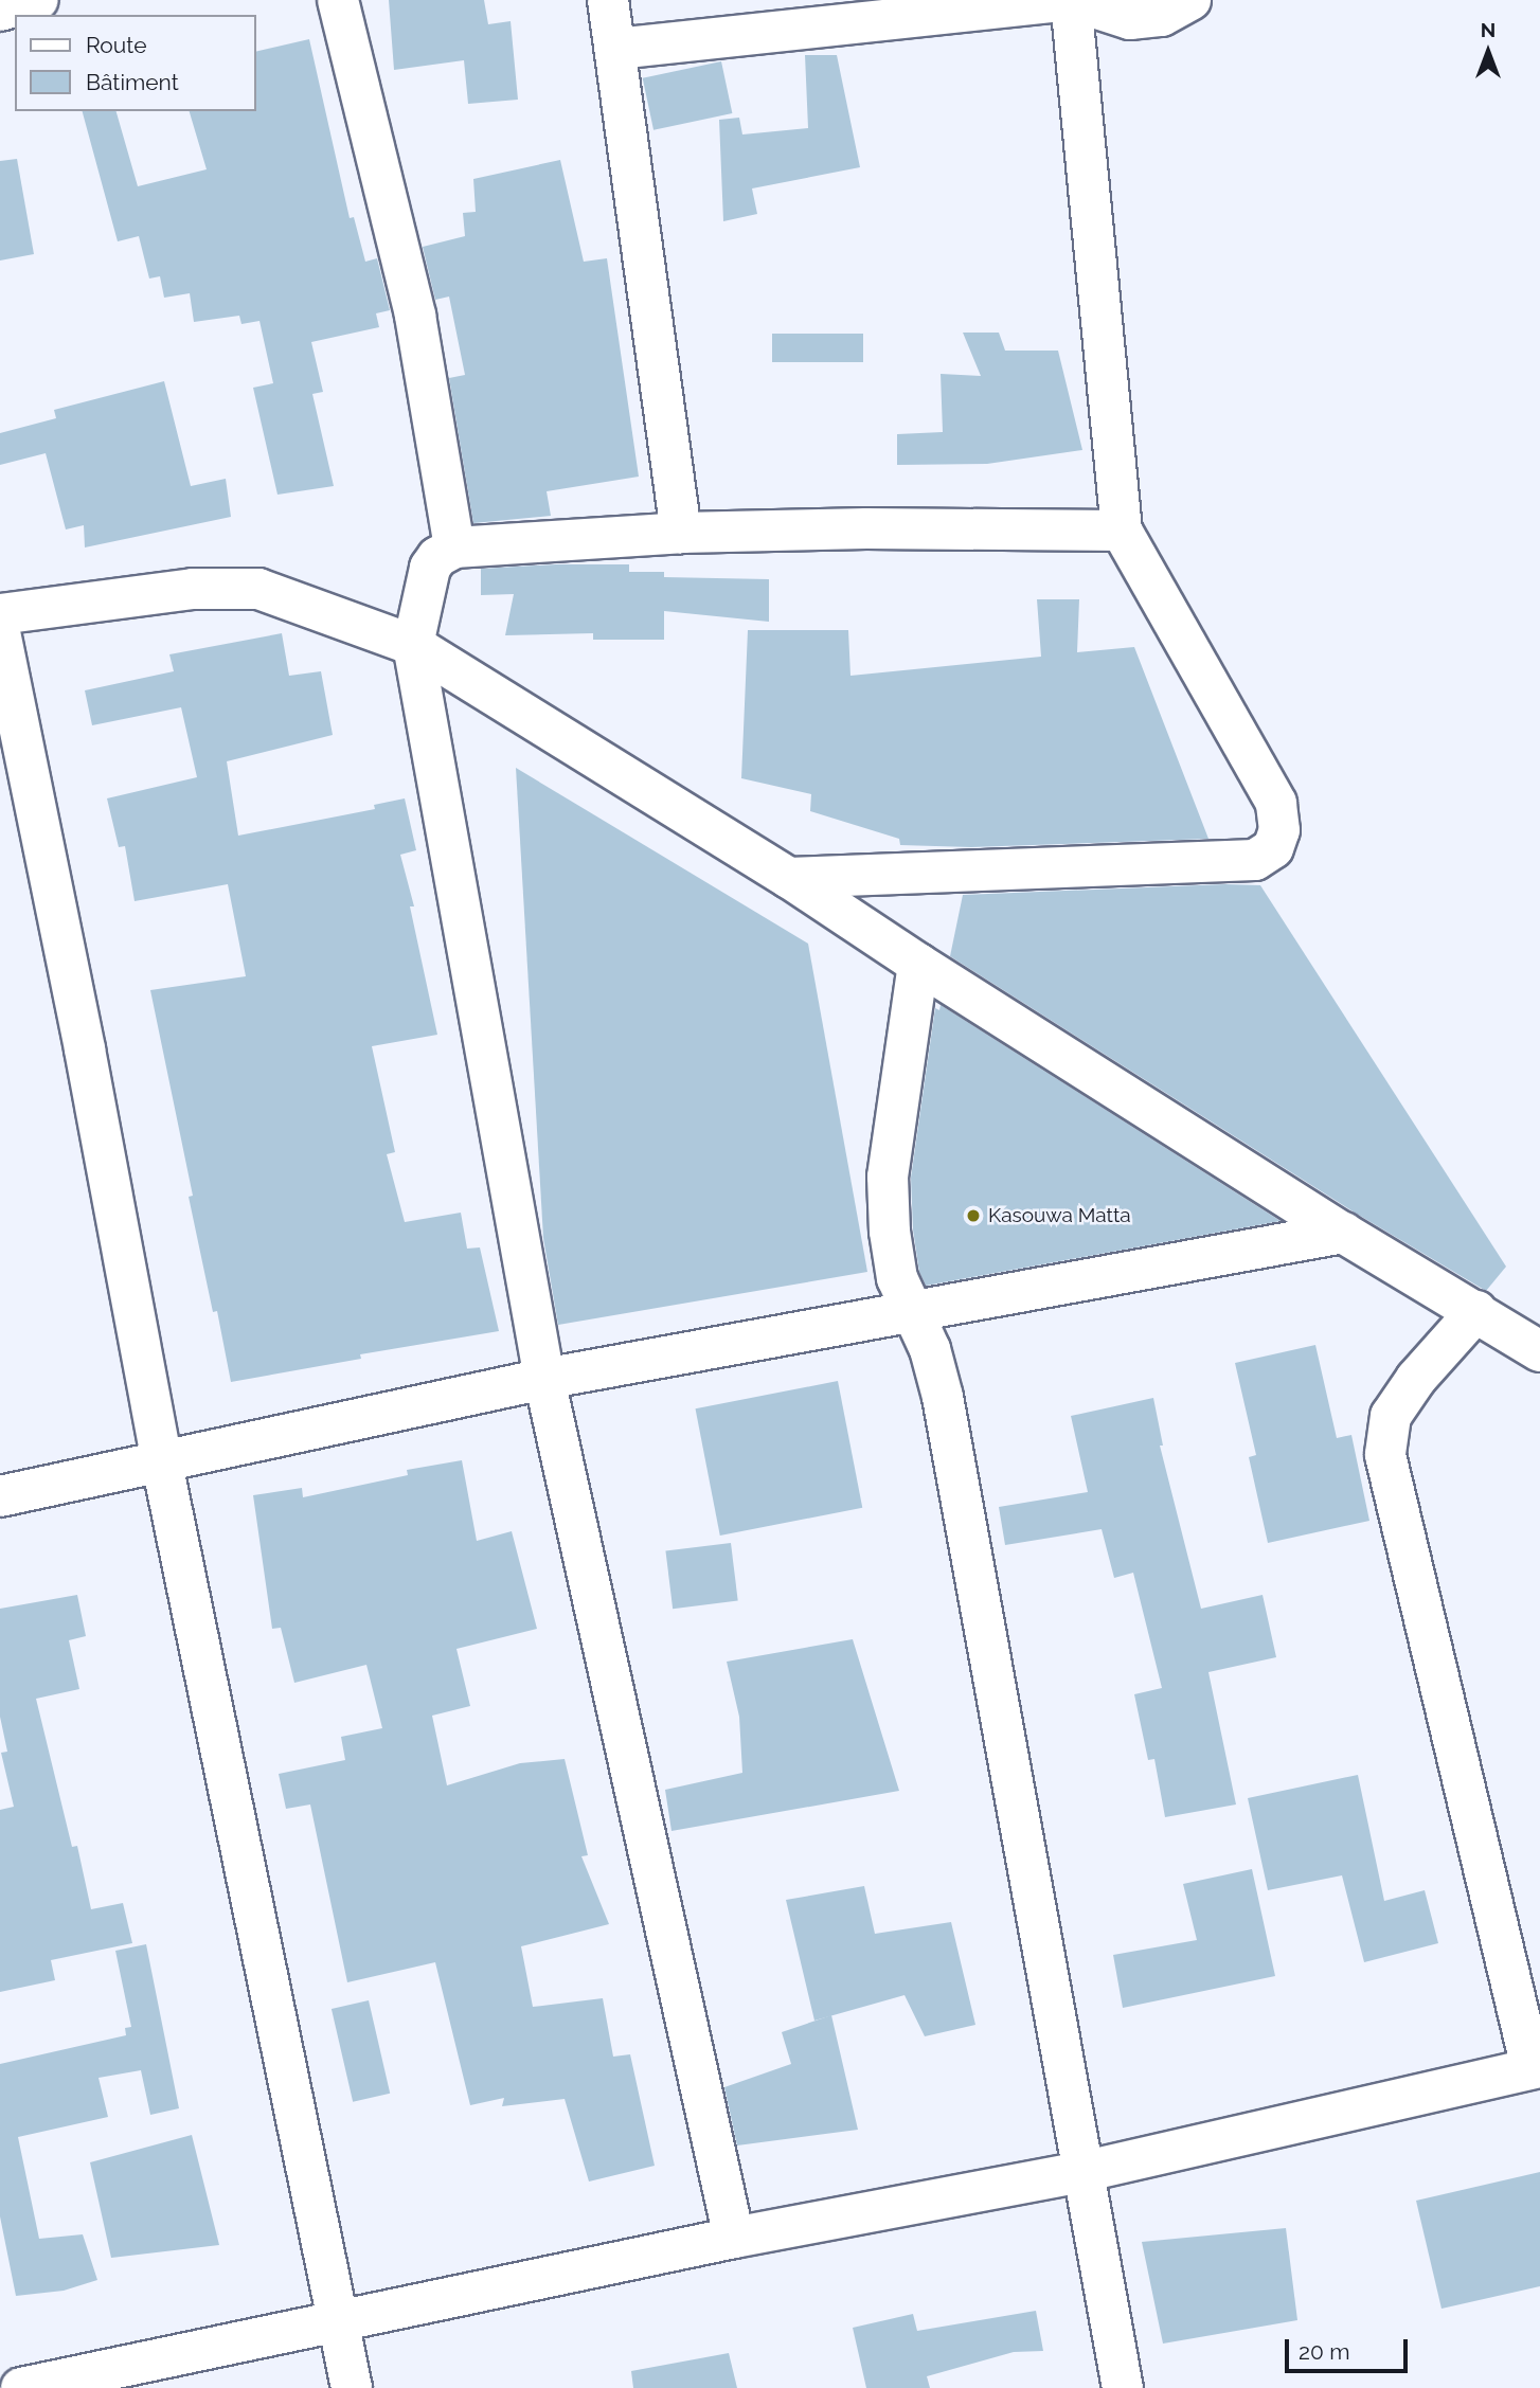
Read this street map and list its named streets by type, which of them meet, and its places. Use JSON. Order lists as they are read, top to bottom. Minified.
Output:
{"places":["Kasouwa Matta"],"legend":["Route","Bâtiment"],"scale_bar":"20 m","north":"top"}
